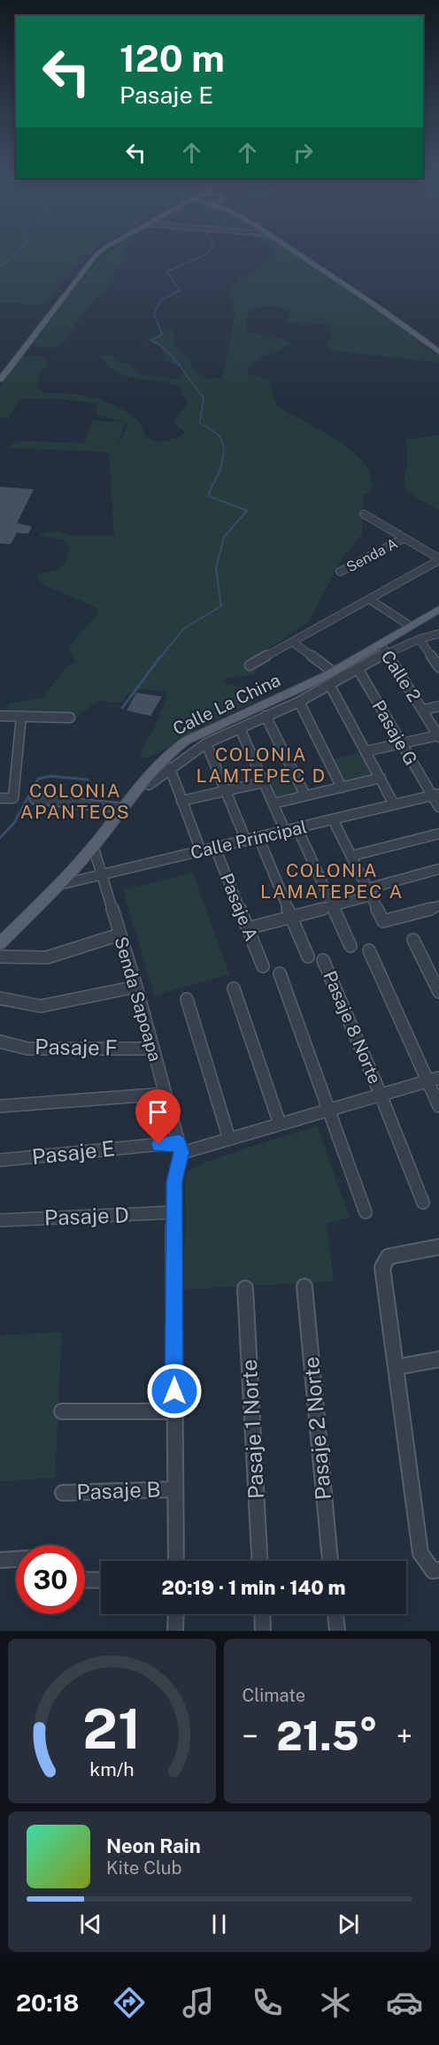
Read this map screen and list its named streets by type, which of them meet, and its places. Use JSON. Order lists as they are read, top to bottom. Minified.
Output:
{"streets":{"main road":["Calle La China"],"street":["Senda A","Calle 2","Pasaje G","Calle Principal","Pasaje A","Senda Sapoapa","Pasaje 8 Norte","Pasaje F","Pasaje E","Pasaje D","Pasaje 2 Norte","Pasaje 1 Norte","Pasaje B"]},"crossings":[["Calle 2","Calle La China"],["Calle La China","Calle Principal"],["Calle La China","Senda Sapoapa"],["Pasaje G","Calle Principal"],["Calle Principal","Pasaje A"],["Calle Principal","Senda Sapoapa"],["Senda Sapoapa","Pasaje F"],["Senda Sapoapa","Pasaje E"],["Pasaje 8 Norte","Pasaje E"]],"districts":["COLONIA LAMTEPEC D","COLONIA APANTEOS","COLONIA LAMATEPEC A"],"page":{"turn":["120 m","Pasaje E"],"limit":"30","trip":"20:19 · 1 min · 140 m","tile":"Climate","heat":["−","21.5°","+"],"song":["Neon Rain","Kite Club"],"tabs":"20:18","gauge":["21","km/h"]}}
